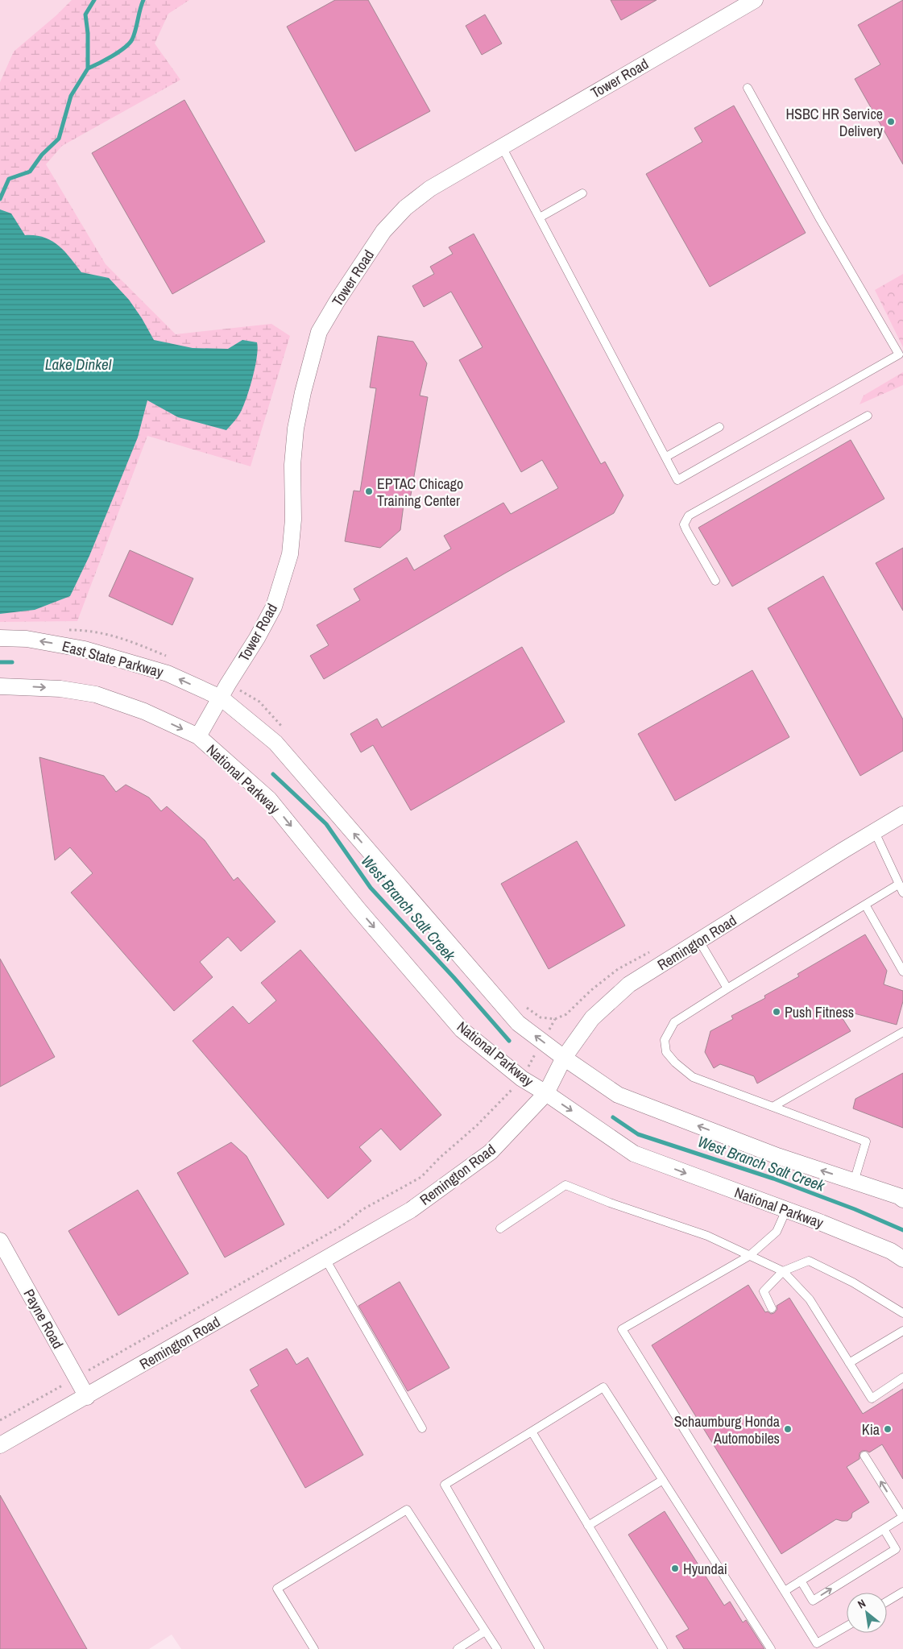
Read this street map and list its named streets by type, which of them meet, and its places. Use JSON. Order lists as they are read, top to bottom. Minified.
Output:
{"streets":{"street":["Tower Road","East State Parkway","National Parkway","Remington Road","Payne Road"]},"crossings":[["Tower Road","East State Parkway"],["Tower Road","National Parkway"],["National Parkway","Remington Road"],["Remington Road","Payne Road"]],"water":["Lake Dinkel","West Branch Salt Creek"],"places":["HSBC HR Service Delivery","EPTAC Chicago Training Center","Push Fitness","Schaumburg Honda Automobiles","Kia","Hyundai"],"north":"top left"}
